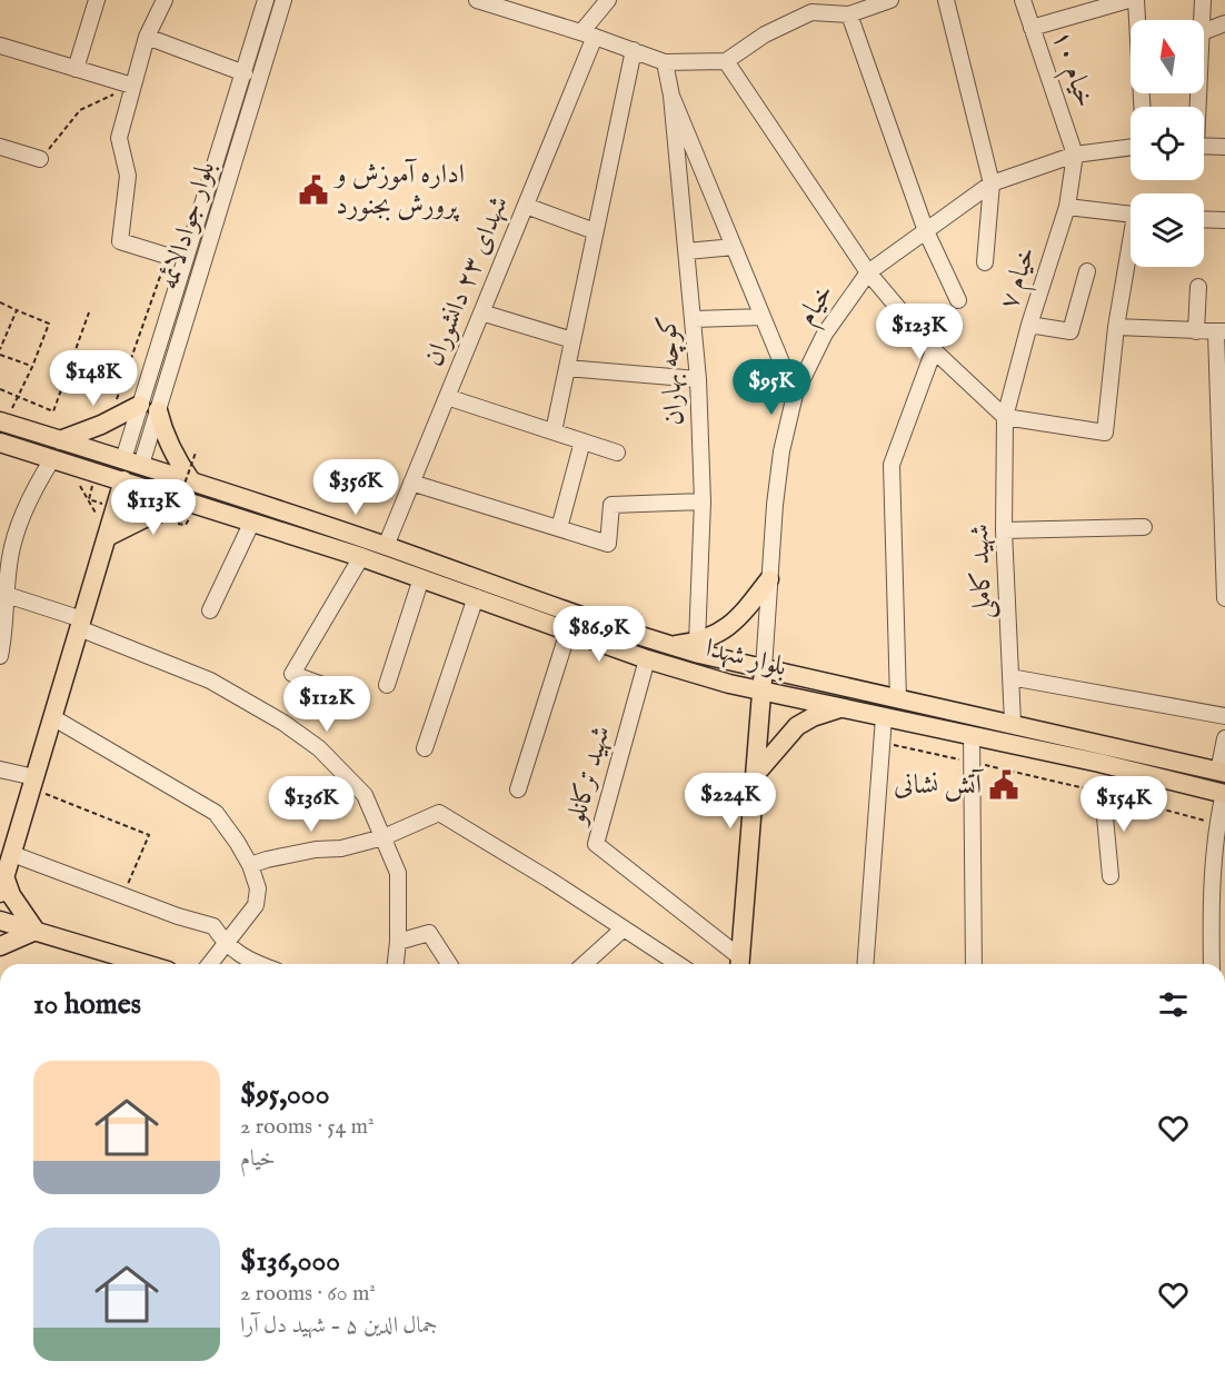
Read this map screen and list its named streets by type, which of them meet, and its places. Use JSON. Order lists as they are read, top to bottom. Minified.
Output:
{"streets":{"main road":["بلوار شهدا"],"street":["خیام ۱۰","بلوار جوادالائمه","خیام ۷","شهدای ۲۳ دانشوران","خیام","کوچه بهاران","شهید کاملی","شهید ترکانلو"]},"crossings":[["خیام ۱۰","خیام ۷"],["خیام ۱۰","خیام"],["بلوار جوادالائمه","بلوار شهدا"],["خیام ۷","خیام"],["خیام ۷","شهید کاملی"],["شهدای ۲۳ دانشوران","بلوار شهدا"],["خیام","بلوار شهدا"],["کوچه بهاران","بلوار شهدا"],["شهید کاملی","بلوار شهدا"],["بلوار شهدا","شهید ترکانلو"]],"places":{"public building":["اداره آموزش و پرورش بجنورد","آتش نشانی"]},"north":"top","page":{"price":["$123K","$148K","$95K","$356K","$113K","$86.9K","$112K","$224K","$136K","$154K"],"heading":"10 homes","list":[{"name":"$95,000","note":"2 rooms · 54 m² · خیام"},{"name":"$136,000","note":"2 rooms · 60 m² · جمال الدین ۵ - شهید دل آرا"}]}}
